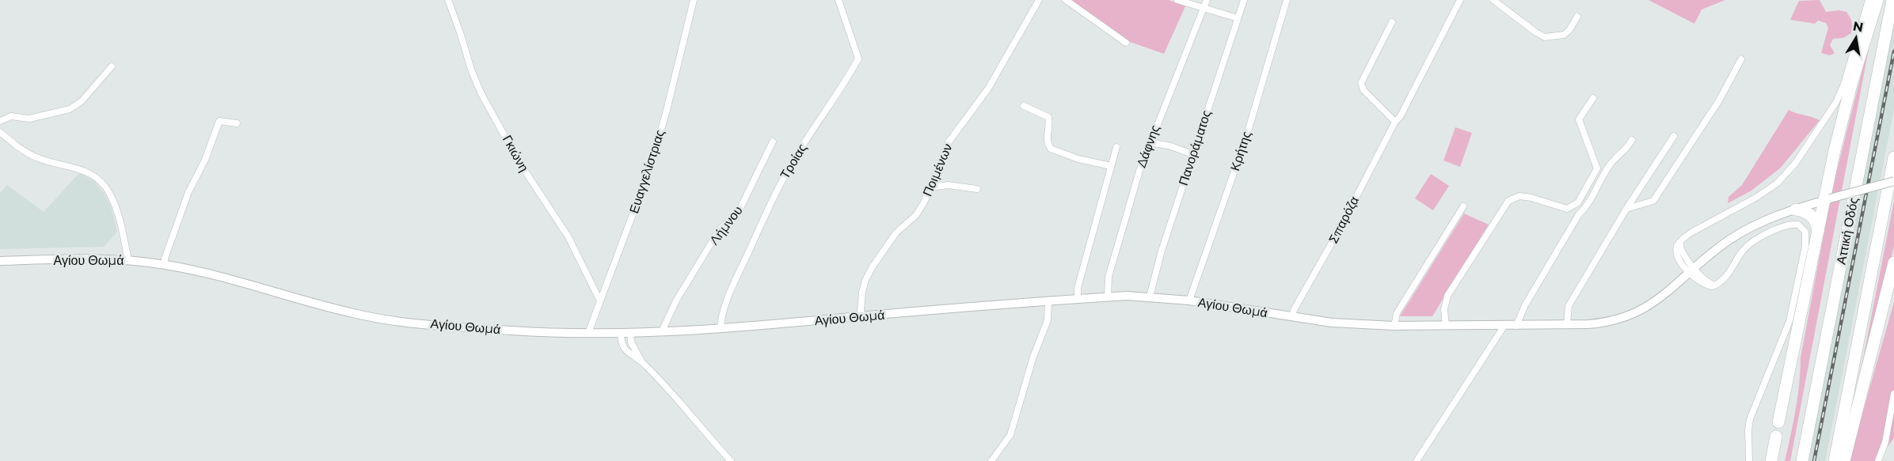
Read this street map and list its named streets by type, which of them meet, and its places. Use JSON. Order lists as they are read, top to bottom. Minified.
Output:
{"streets":{"highway":["Αττική Οδός"],"main road":["Αγίου Θωμά"],"street":["Δάφνης","Πανοράματος","Κρήτης","Γκιώνη","Τροίας","Ποιμένων","Ευαγγελίστριας","Σπαρόζα","Λήμνου"]},"crossings":[["Δάφνης","Αγίου Θωμά"],["Πανοράματος","Αγίου Θωμά"],["Κρήτης","Αγίου Θωμά"],["Γκιώνη","Ευαγγελίστριας"],["Τροίας","Αγίου Θωμά"],["Ποιμένων","Αγίου Θωμά"],["Ευαγγελίστριας","Αγίου Θωμά"],["Σπαρόζα","Αγίου Θωμά"],["Λήμνου","Αγίου Θωμά"]],"north":"top"}
